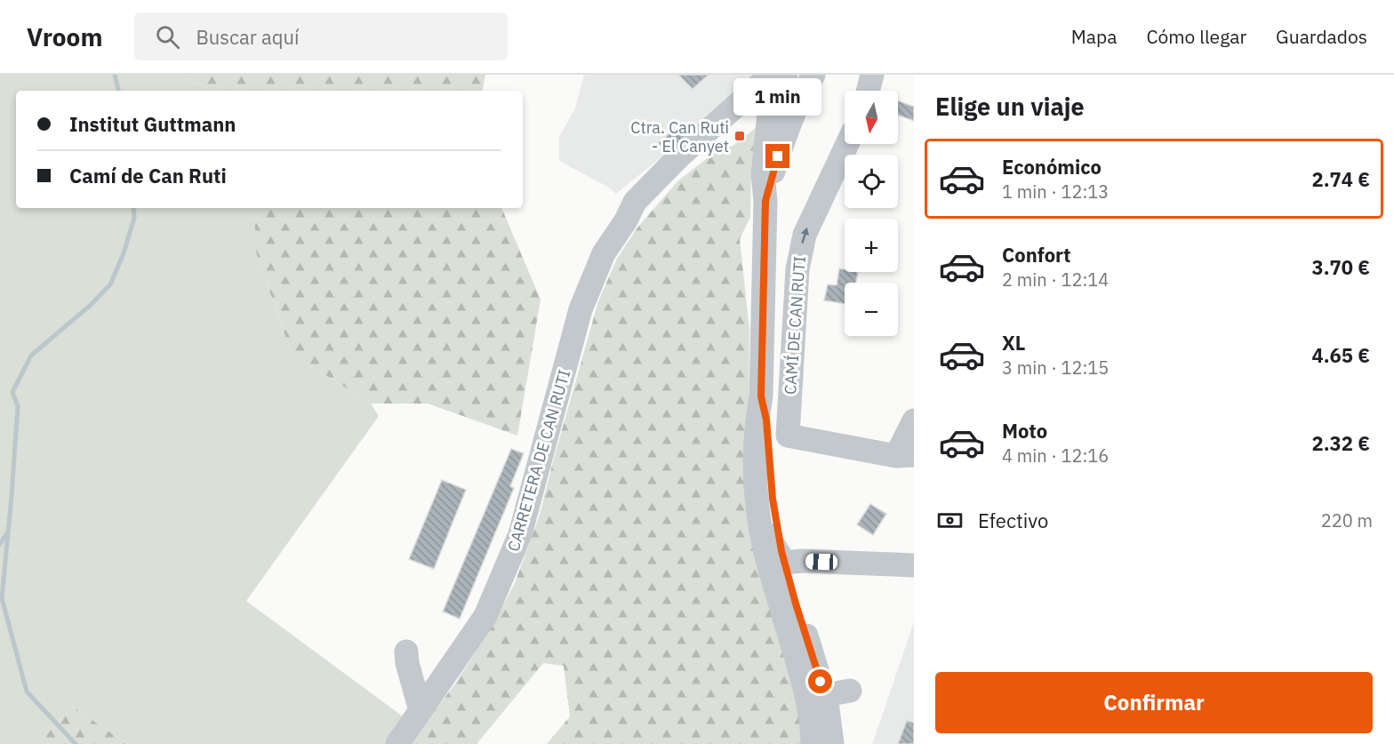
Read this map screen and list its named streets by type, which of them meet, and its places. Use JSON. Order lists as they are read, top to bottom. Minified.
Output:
{"streets":{"street":["CAMÍ DE CAN RUTI","CARRETERA DE CAN RUTI"]},"crossings":[["CAMÍ DE CAN RUTI","CARRETERA DE CAN RUTI"]],"places":{"transit":["Ctra. Can Ruti - El Canyet"]},"north":"bottom","page":{"header":"Vroom","search":"Buscar aquí","nav":["Mapa","Cómo llegar","Guardados"],"heading":"Elige un viaje","bubble":"1 min","map_buttons":["+","−"],"banner":["Institut Guttmann","Camí de Can Ruti"],"list":[{"name":"Económico","note":"1 min · 12:13","value":"2.74 €"},{"name":"Confort","note":"2 min · 12:14","value":"3.70 €"},{"name":"XL","note":"3 min · 12:15","value":"4.65 €"},{"name":"Moto","note":"4 min · 12:16","value":"2.32 €"}],"pay":["Efectivo","220 m"],"buttons":"Confirmar"}}
